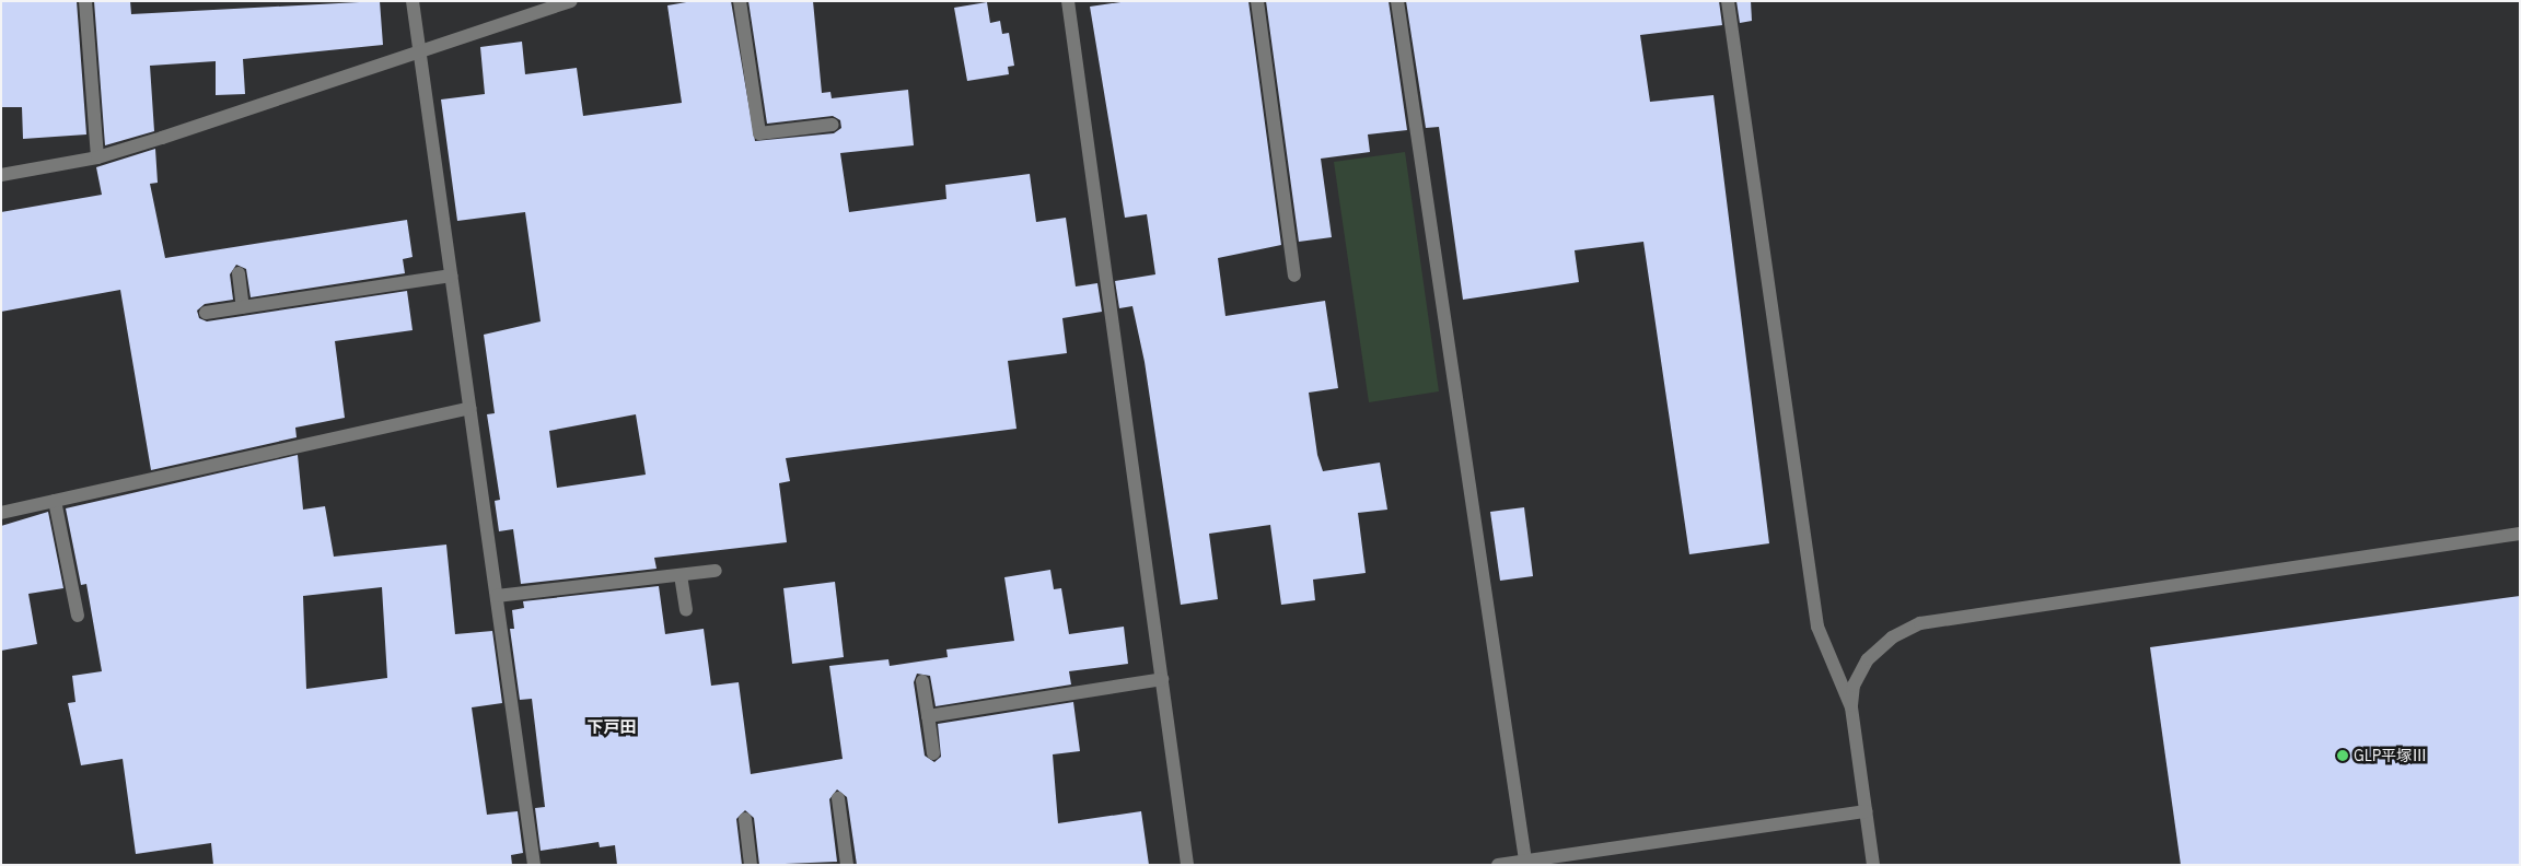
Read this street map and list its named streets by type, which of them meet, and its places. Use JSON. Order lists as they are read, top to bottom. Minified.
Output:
{"districts":["下戸田"],"places":["GLP平塚Ⅲ"]}
